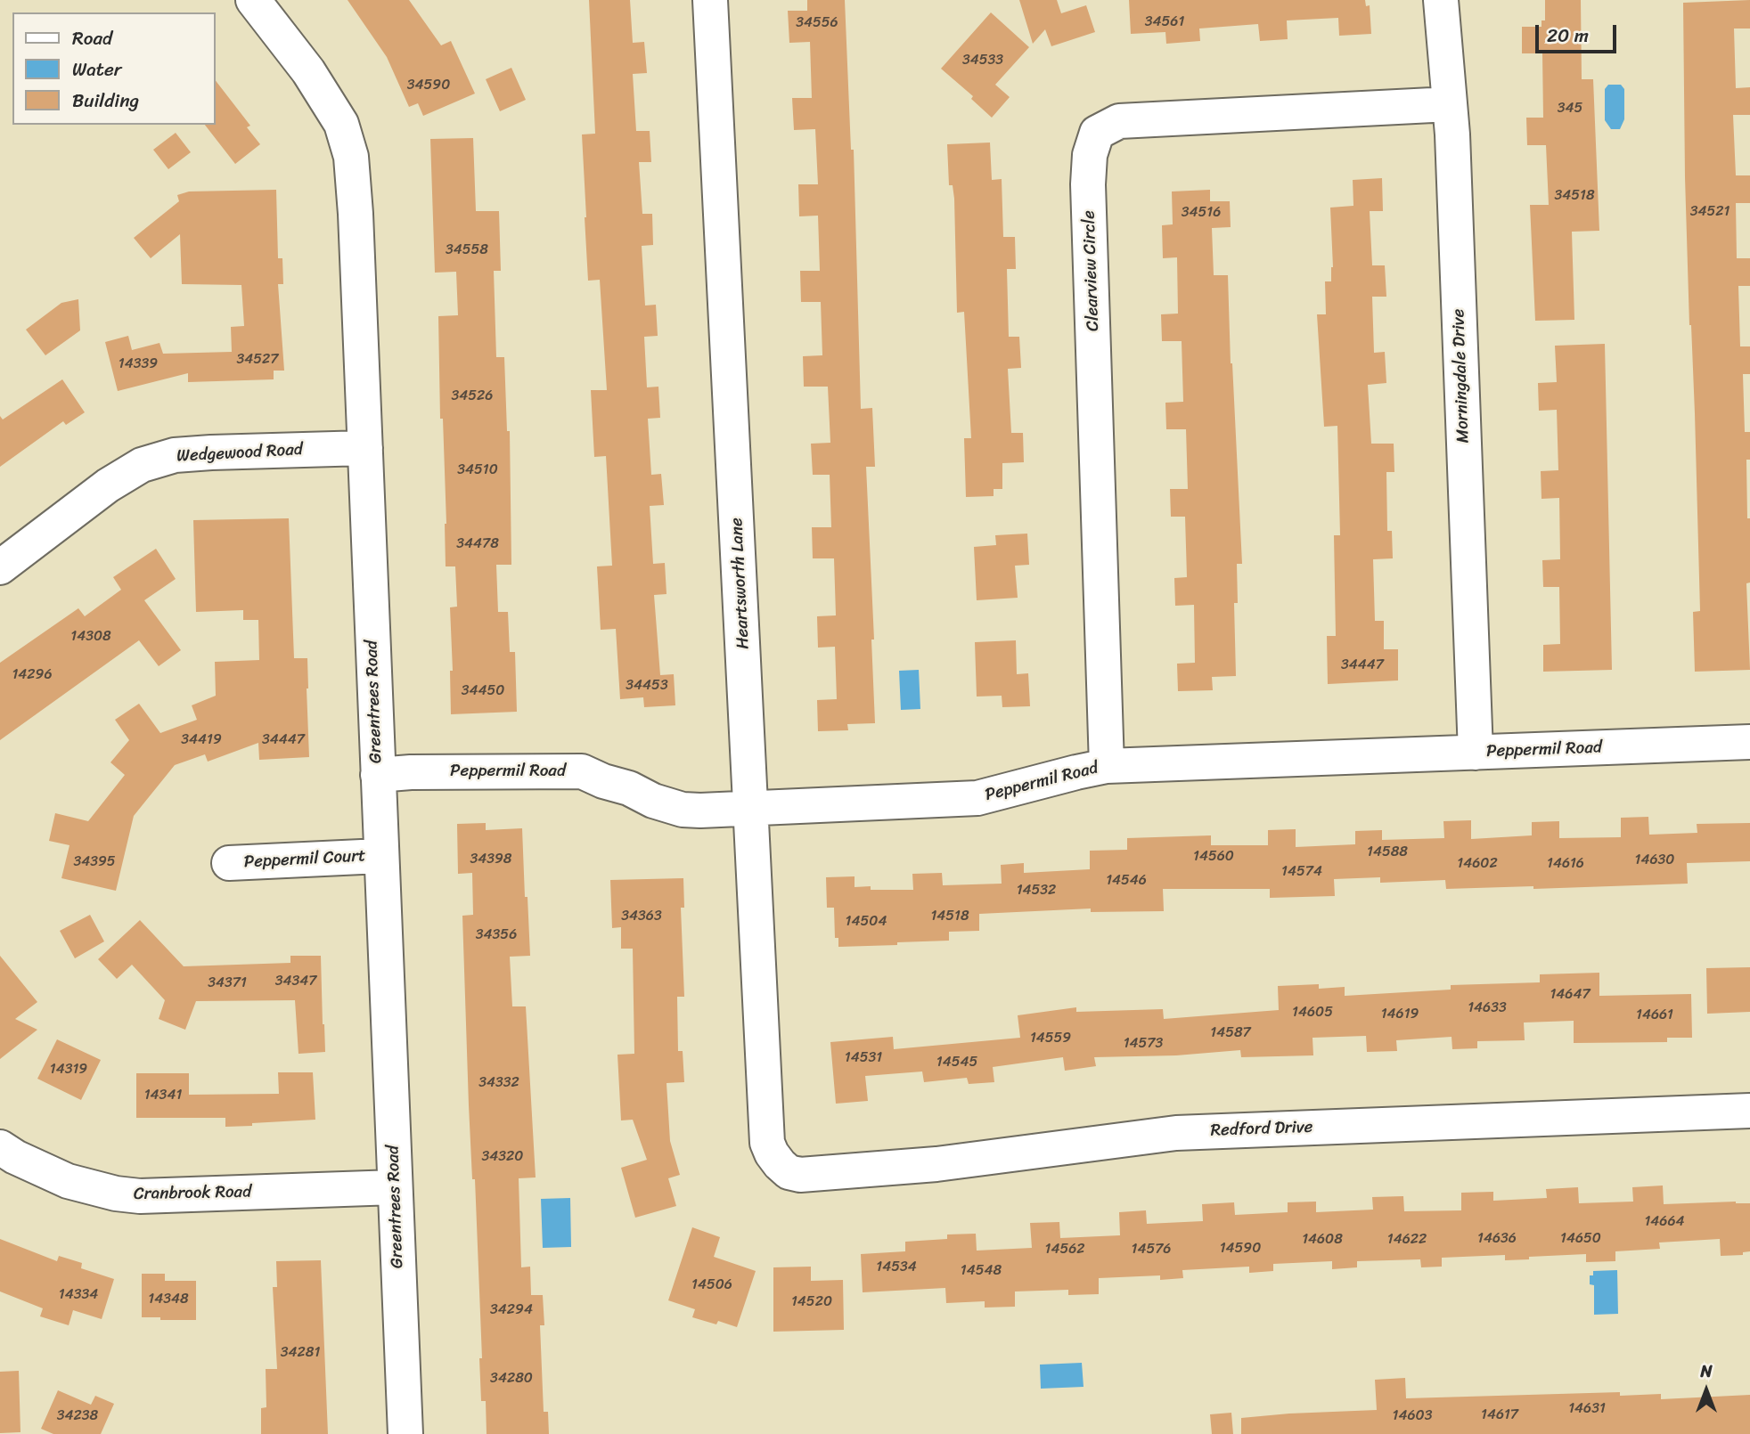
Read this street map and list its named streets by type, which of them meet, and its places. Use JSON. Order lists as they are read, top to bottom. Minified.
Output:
{"streets":{"street":["Clearview Circle","Morningdale Drive","Wedgewood Road","Heartsworth Lane","Greentrees Road","Peppermil Road","Peppermil Court","Redford Drive","Cranbrook Road"]},"crossings":[["Clearview Circle","Morningdale Drive"],["Clearview Circle","Peppermil Road"],["Morningdale Drive","Peppermil Road"],["Wedgewood Road","Greentrees Road"],["Heartsworth Lane","Peppermil Road"],["Heartsworth Lane","Redford Drive"],["Greentrees Road","Peppermil Road"],["Greentrees Road","Peppermil Court"],["Greentrees Road","Cranbrook Road"]],"house_numbers":["34561","34556","34533","34590","345","34518","34521","34516","34558","34527","14339","34526","34510","34478","14308","34447","14296","34453","34450","34419","34447","14588","14560","34398","14630","34395","14602","14616","14574","14546","14532","34363","14518","14504","34356","34347","34371","14647","14633","14605","14619","14661","14587","14559","14573","14531","14545","14319","34332","14341","34320","14664","14636","14650","14608","14622","14590","14562","14576","14534","14548","14506","14334","14348","14520","34294","34281","34280","14631","14617","34238","14603"],"legend":["Road","Water","Building"],"scale_bar":"20 m","north":"top"}
